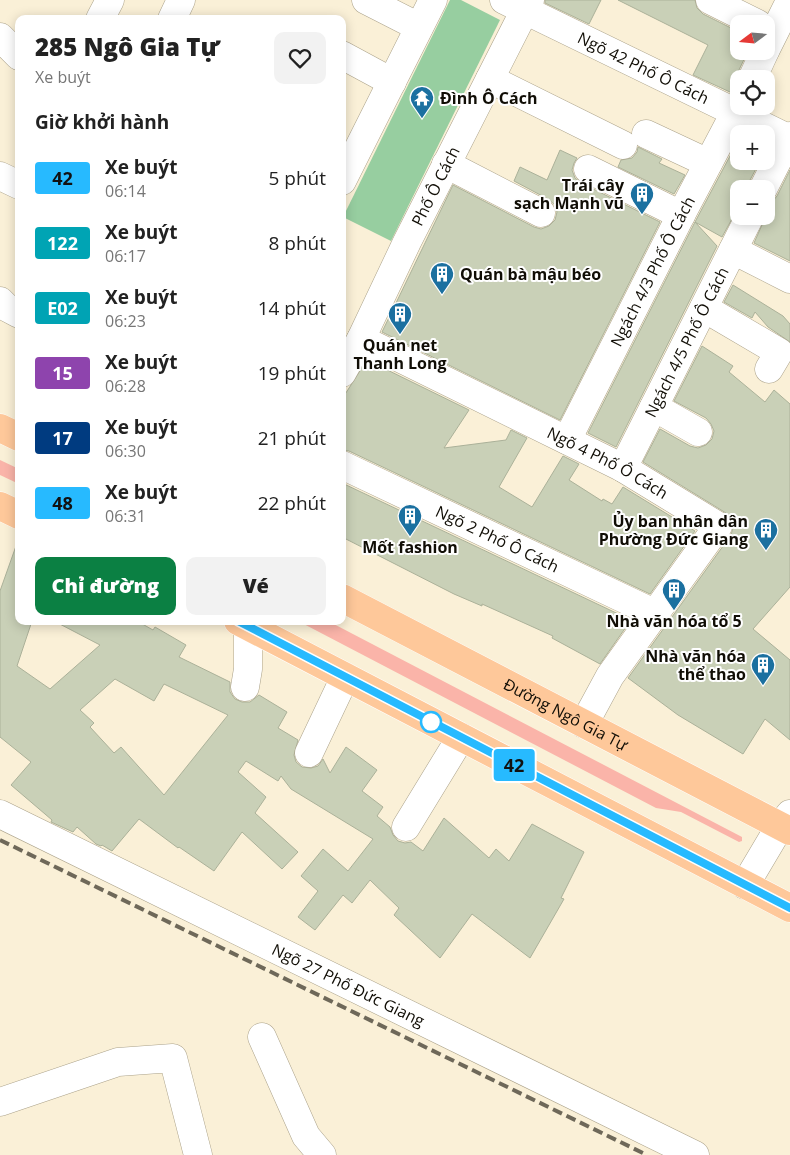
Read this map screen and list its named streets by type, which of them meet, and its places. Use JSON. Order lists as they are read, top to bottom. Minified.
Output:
{"streets":{"main road":["Đường Ngô Gia Tự"],"street":["Ngõ 42 Phố Ô Cách","Phố Ô Cách","Ngách 4/3 Phố Ô Cách","Ngách 4/5 Phố Ô Cách","Ngõ 4 Phố Ô Cách","Ngõ 2 Phố Ô Cách","Ngõ 27 Phố Đức Giang"]},"crossings":[["Ngõ 42 Phố Ô Cách","Phố Ô Cách"],["Phố Ô Cách","Ngõ 4 Phố Ô Cách"],["Ngách 4/3 Phố Ô Cách","Ngõ 4 Phố Ô Cách"],["Ngách 4/5 Phố Ô Cách","Ngõ 4 Phố Ô Cách"],["Ngõ 4 Phố Ô Cách","Ngõ 2 Phố Ô Cách"],["Ngõ 4 Phố Ô Cách","Đường Ngô Gia Tự"]],"places":{"temple":["Đình Ô Cách"],"building":["Trái cây sạch Mạnh vũ","Quán bà mậu béo","Quán net Thanh Long","Mốt fashion","Ủy ban nhân dân Phường Đức Giang","Nhà văn hóa tổ 5","Nhà văn hóa thể thao"]},"lines":["bus line 42"],"north":"left","page":{"on_map":"42","map_buttons":["+","−"],"heading":[["285 Ngô Gia Tự","Xe buýt"],"Giờ khởi hành"],"list":[{"mark":"42","name":"Xe buýt","note":"06:14","value":"5 phút"},{"mark":"122","name":"Xe buýt","note":"06:17","value":"8 phút"},{"mark":"E02","name":"Xe buýt","note":"06:23","value":"14 phút"},{"mark":"15","name":"Xe buýt","note":"06:28","value":"19 phút"},{"mark":"17","name":"Xe buýt","note":"06:30","value":"21 phút"},{"mark":"48","name":"Xe buýt","note":"06:31","value":"22 phút"}],"buttons":["Chỉ đường","Vé"]}}
